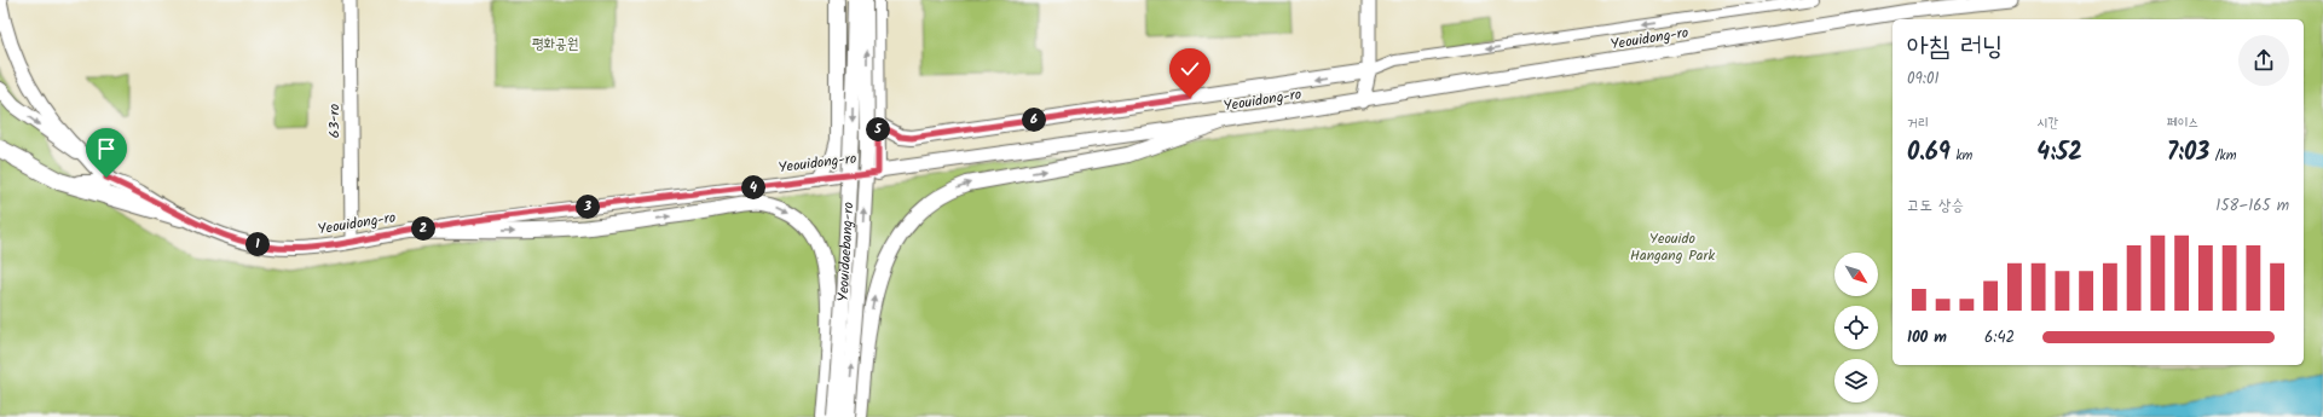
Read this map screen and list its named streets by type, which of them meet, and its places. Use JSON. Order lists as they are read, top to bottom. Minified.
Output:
{"streets":{"main road":["Yeouidong-ro","63-ro","Yeouidaebang-ro"]},"crossings":[["Yeouidong-ro","63-ro"]],"parks":["평화공원","Yeouido Hangang Park"],"north":"bottom right","page":{"heading":["아침 러닝","09:01"],"stats":[["거리","0.69 km"],["시간","4:52"],["페이스","7:03 /km"]],"pins":["6","5","4","3","2","1"],"chart":["고도 상승","158–165 m"],"list":[{"name":"100 m","note":"6:42"}]}}
